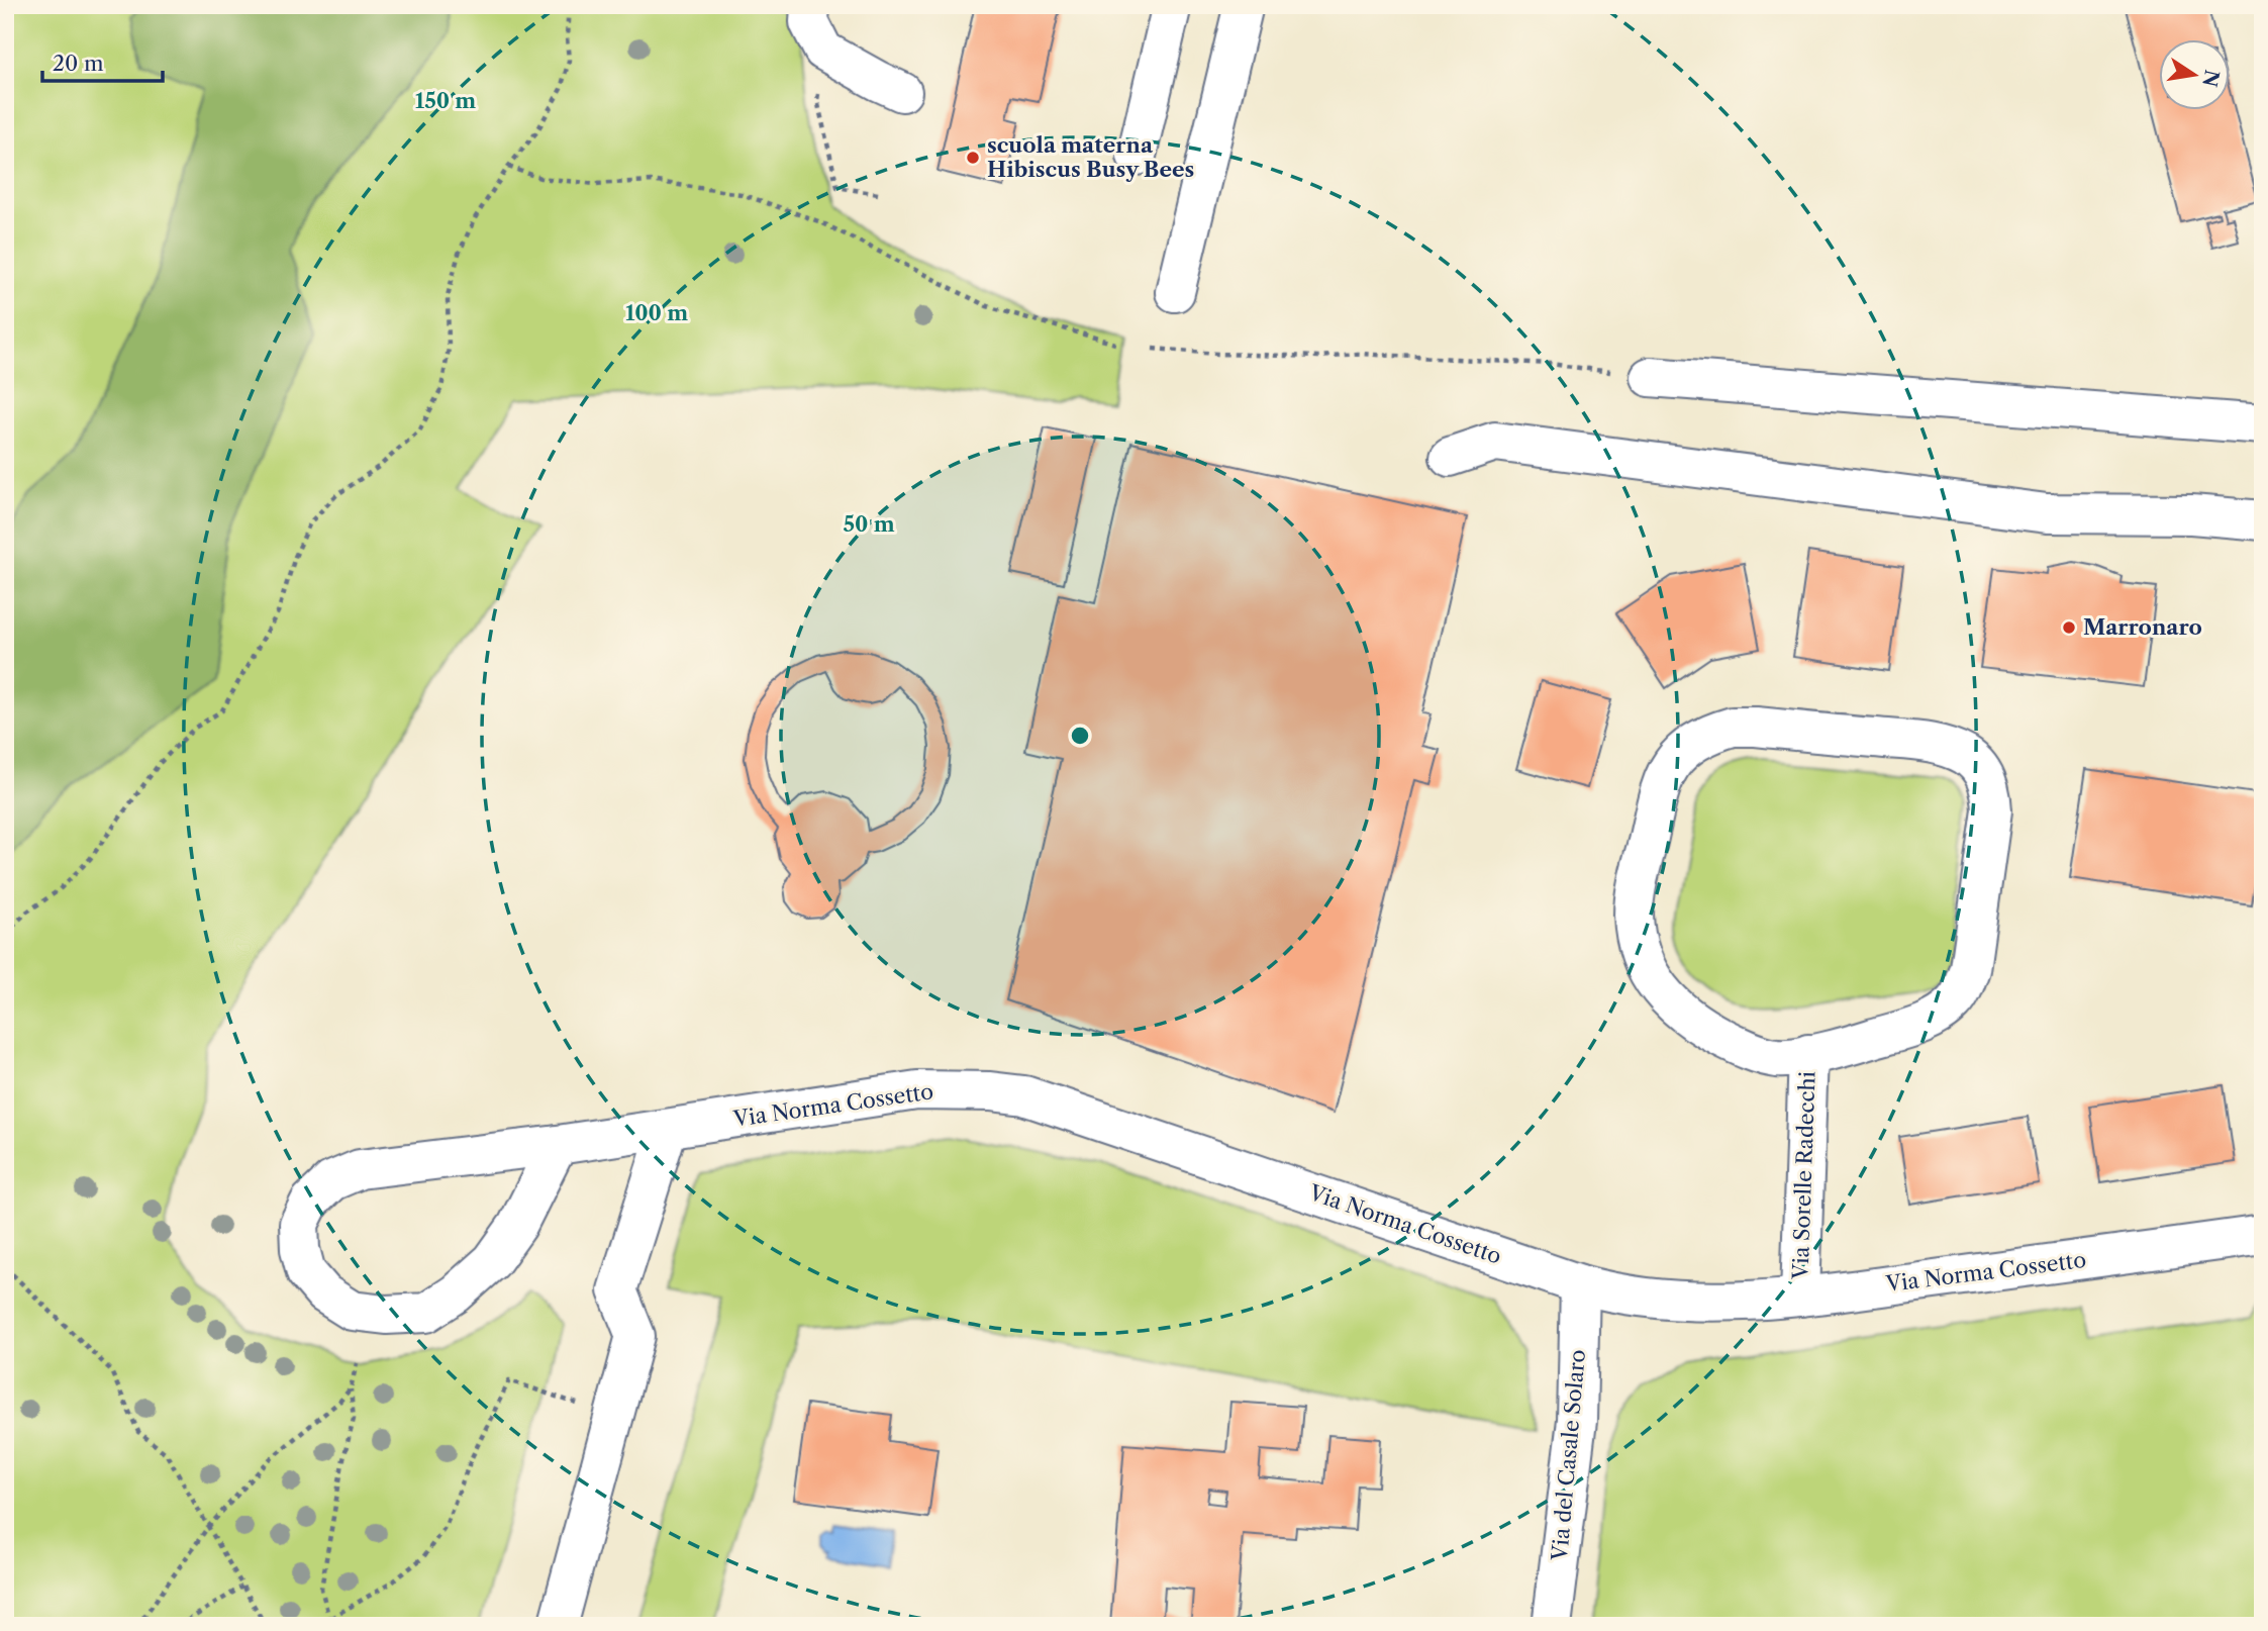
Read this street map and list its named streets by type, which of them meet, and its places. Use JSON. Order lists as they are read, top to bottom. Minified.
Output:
{"streets":{"street":["Via Norma Cossetto","Via Sorelle Radecchi","Via del Casale Solaro"]},"crossings":[["Via Norma Cossetto","Via Sorelle Radecchi"],["Via Norma Cossetto","Via del Casale Solaro"]],"places":["scuola materna Hibiscus Busy Bees","Marronaro"],"scale_bar":"20 m","north":"right","rings":["150 m","100 m","50 m"]}
